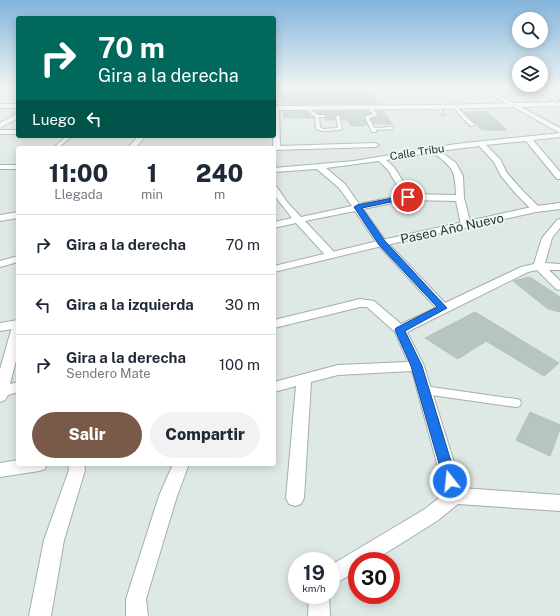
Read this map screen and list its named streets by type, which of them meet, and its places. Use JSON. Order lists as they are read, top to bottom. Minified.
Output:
{"streets":{"street":["Calle Tribu","Paseo Año Nuevo"]},"page":{"turn":["70 m","Gira a la derecha"],"then":"Luego","eta":["11:00","Llegada","1","min","240","m"],"list":[{"name":"Gira a la derecha","value":"70 m"},{"name":"Gira a la izquierda","value":"30 m"},{"name":"Gira a la derecha","note":"Sendero Mate","value":"100 m"}],"buttons":["Salir","Compartir"],"speed":"19 km/h","limit":"30"}}
